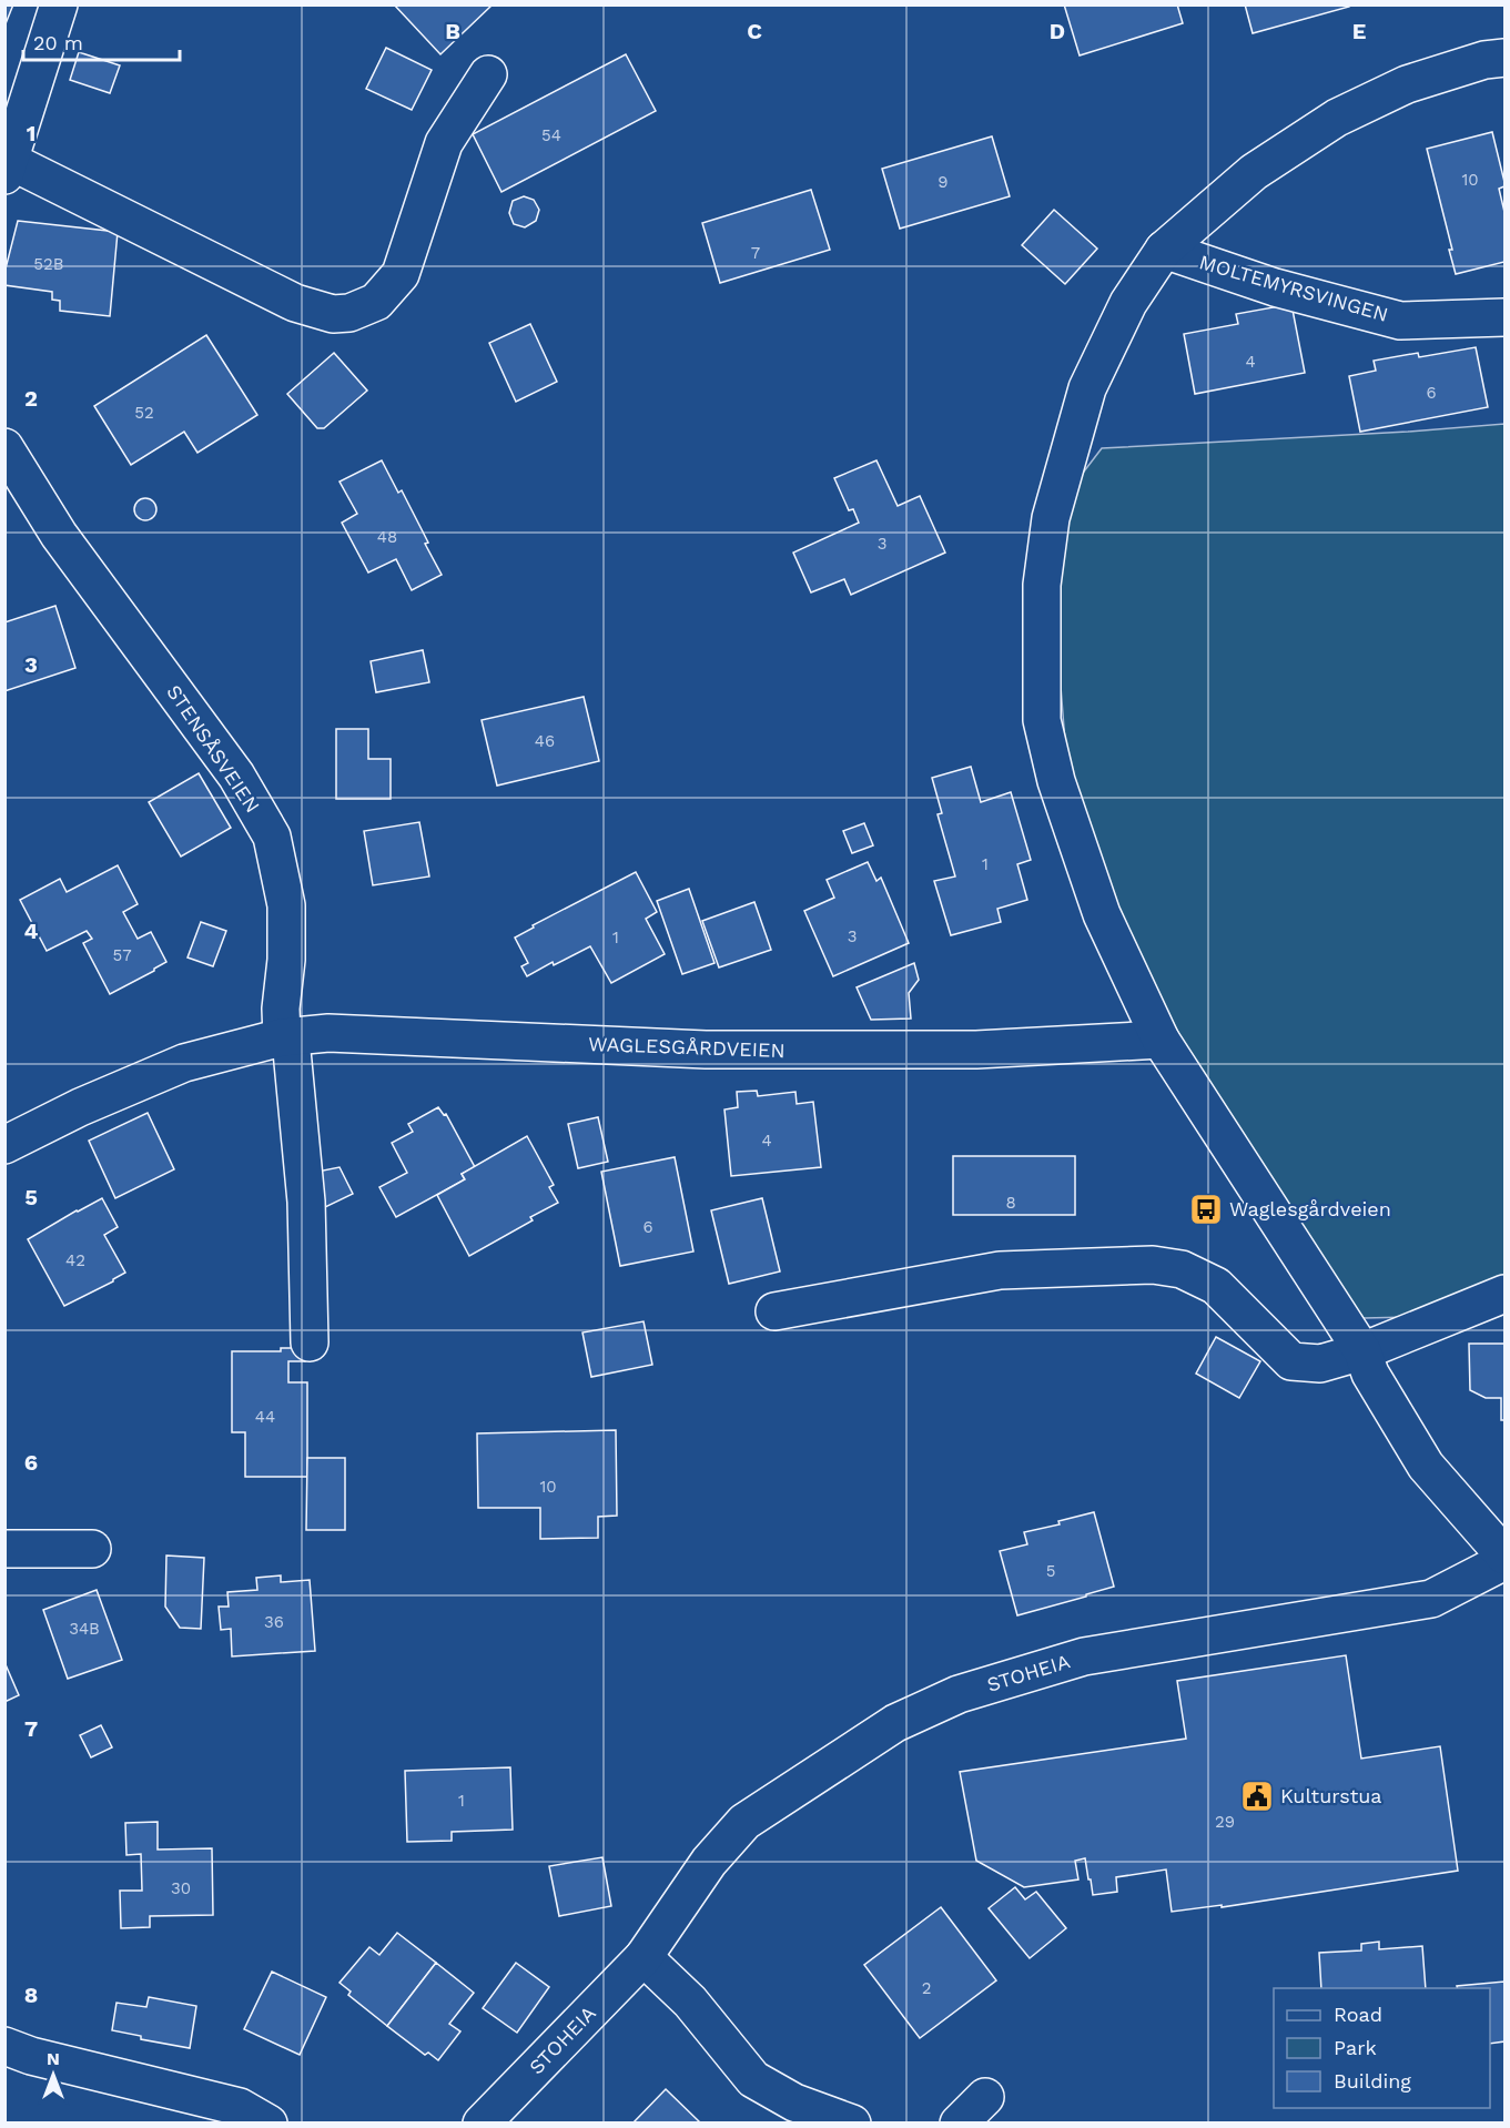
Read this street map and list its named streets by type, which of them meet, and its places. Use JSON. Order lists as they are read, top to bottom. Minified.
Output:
{"streets":{"street":["MOLTEMYRSVINGEN","STENSÅSVEIEN","WAGLESGÅRDVEIEN","STOHEIA"]},"crossings":[["MOLTEMYRSVINGEN","WAGLESGÅRDVEIEN"],["STENSÅSVEIEN","WAGLESGÅRDVEIEN"]],"places":{"bus stop":["Waglesgårdveien"],"public building":["Kulturstua"]},"house_numbers":["54","10","9","7","52B","4","6","52","48","3","46","1","3","1","57","4","8","6","42","44","10","5","36","34B","1","29","30","2"],"legend":["Road","Park","Building"],"scale_bar":"20 m","north":"top","grid":{"columns":["B","C","D","E"],"rows":["1","2","3","4","5","6","7","8"]}}
